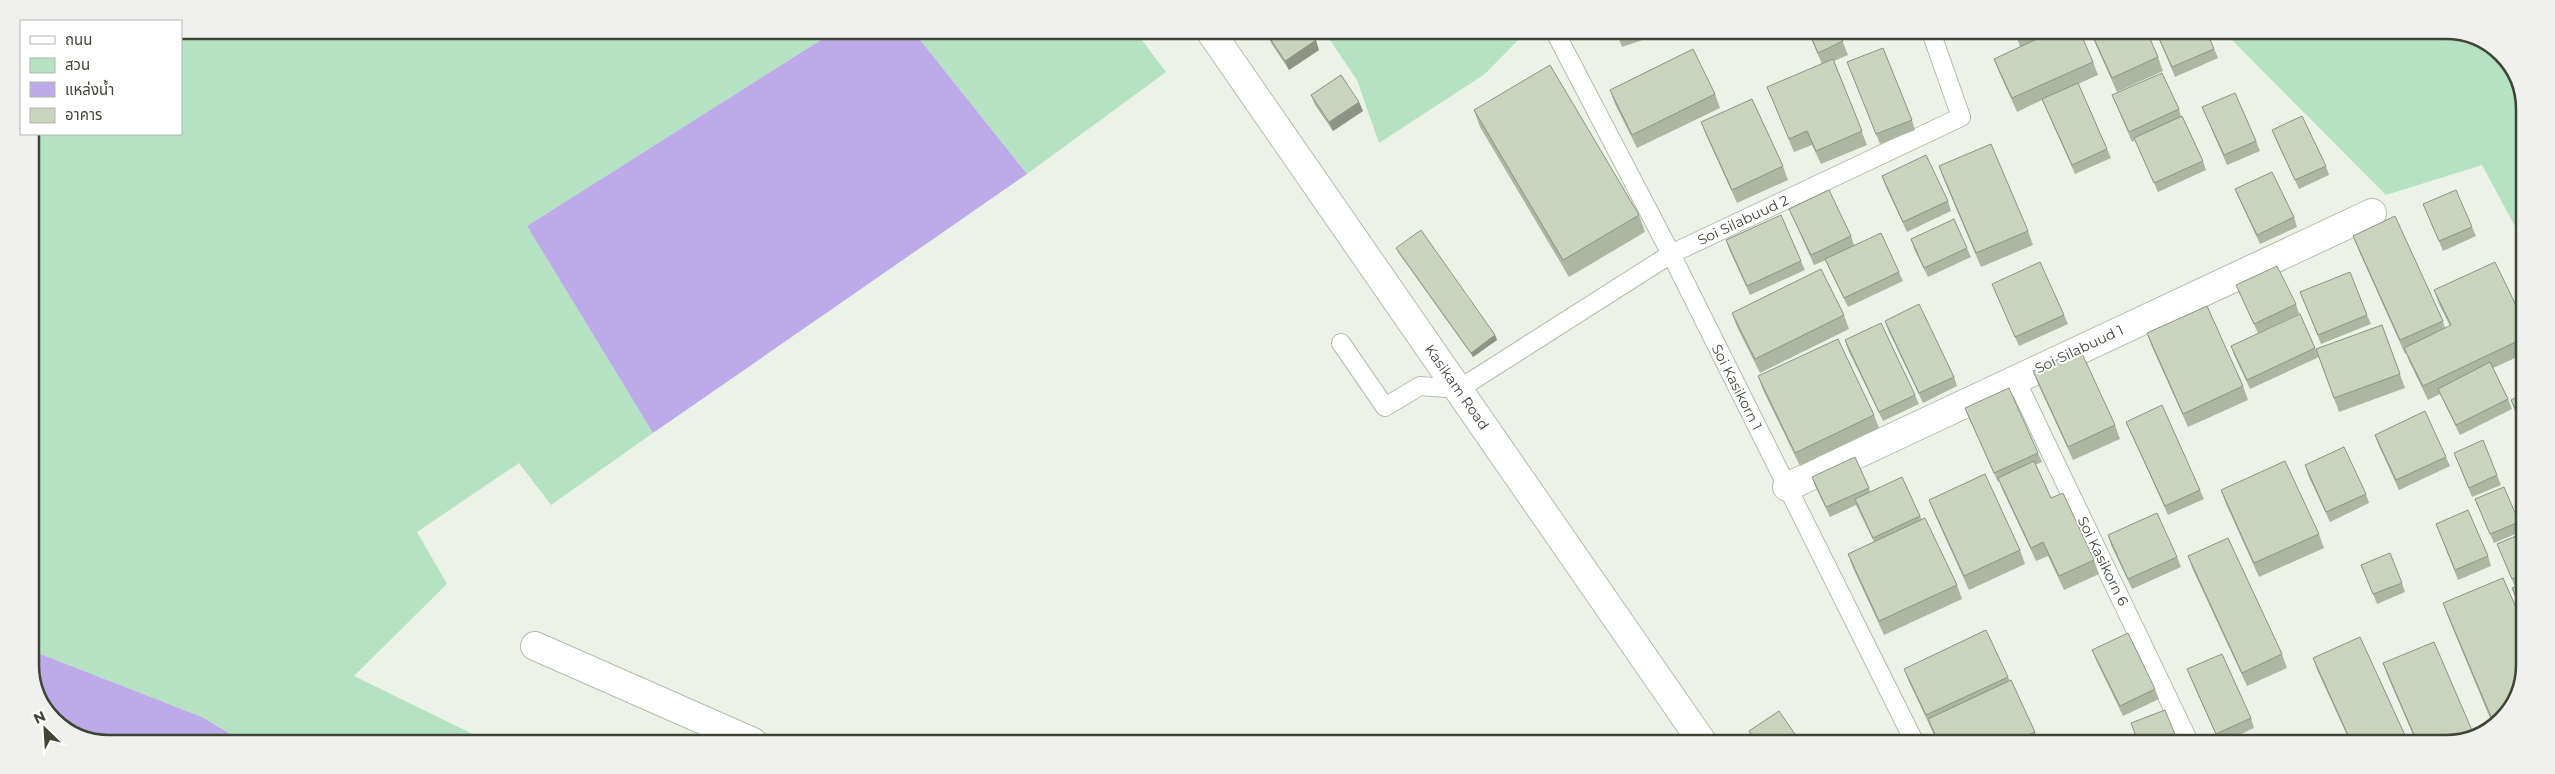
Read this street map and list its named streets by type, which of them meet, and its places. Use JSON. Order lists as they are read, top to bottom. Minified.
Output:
{"streets":{"street":["Soi Silabuud 1","Kasikam Road"],"lane":["Soi Silabuud 2","Soi Kasikorn 1","Soi Kasikorn 6"]},"crossings":[["Soi Silabuud 2","Kasikam Road"],["Soi Silabuud 2","Soi Kasikorn 1"],["Soi Silabuud 1","Soi Kasikorn 1"],["Soi Silabuud 1","Soi Kasikorn 6"]],"legend":["ถนน","สวน","แหล่งน้ำ","อาคาร"],"north":"top left"}
